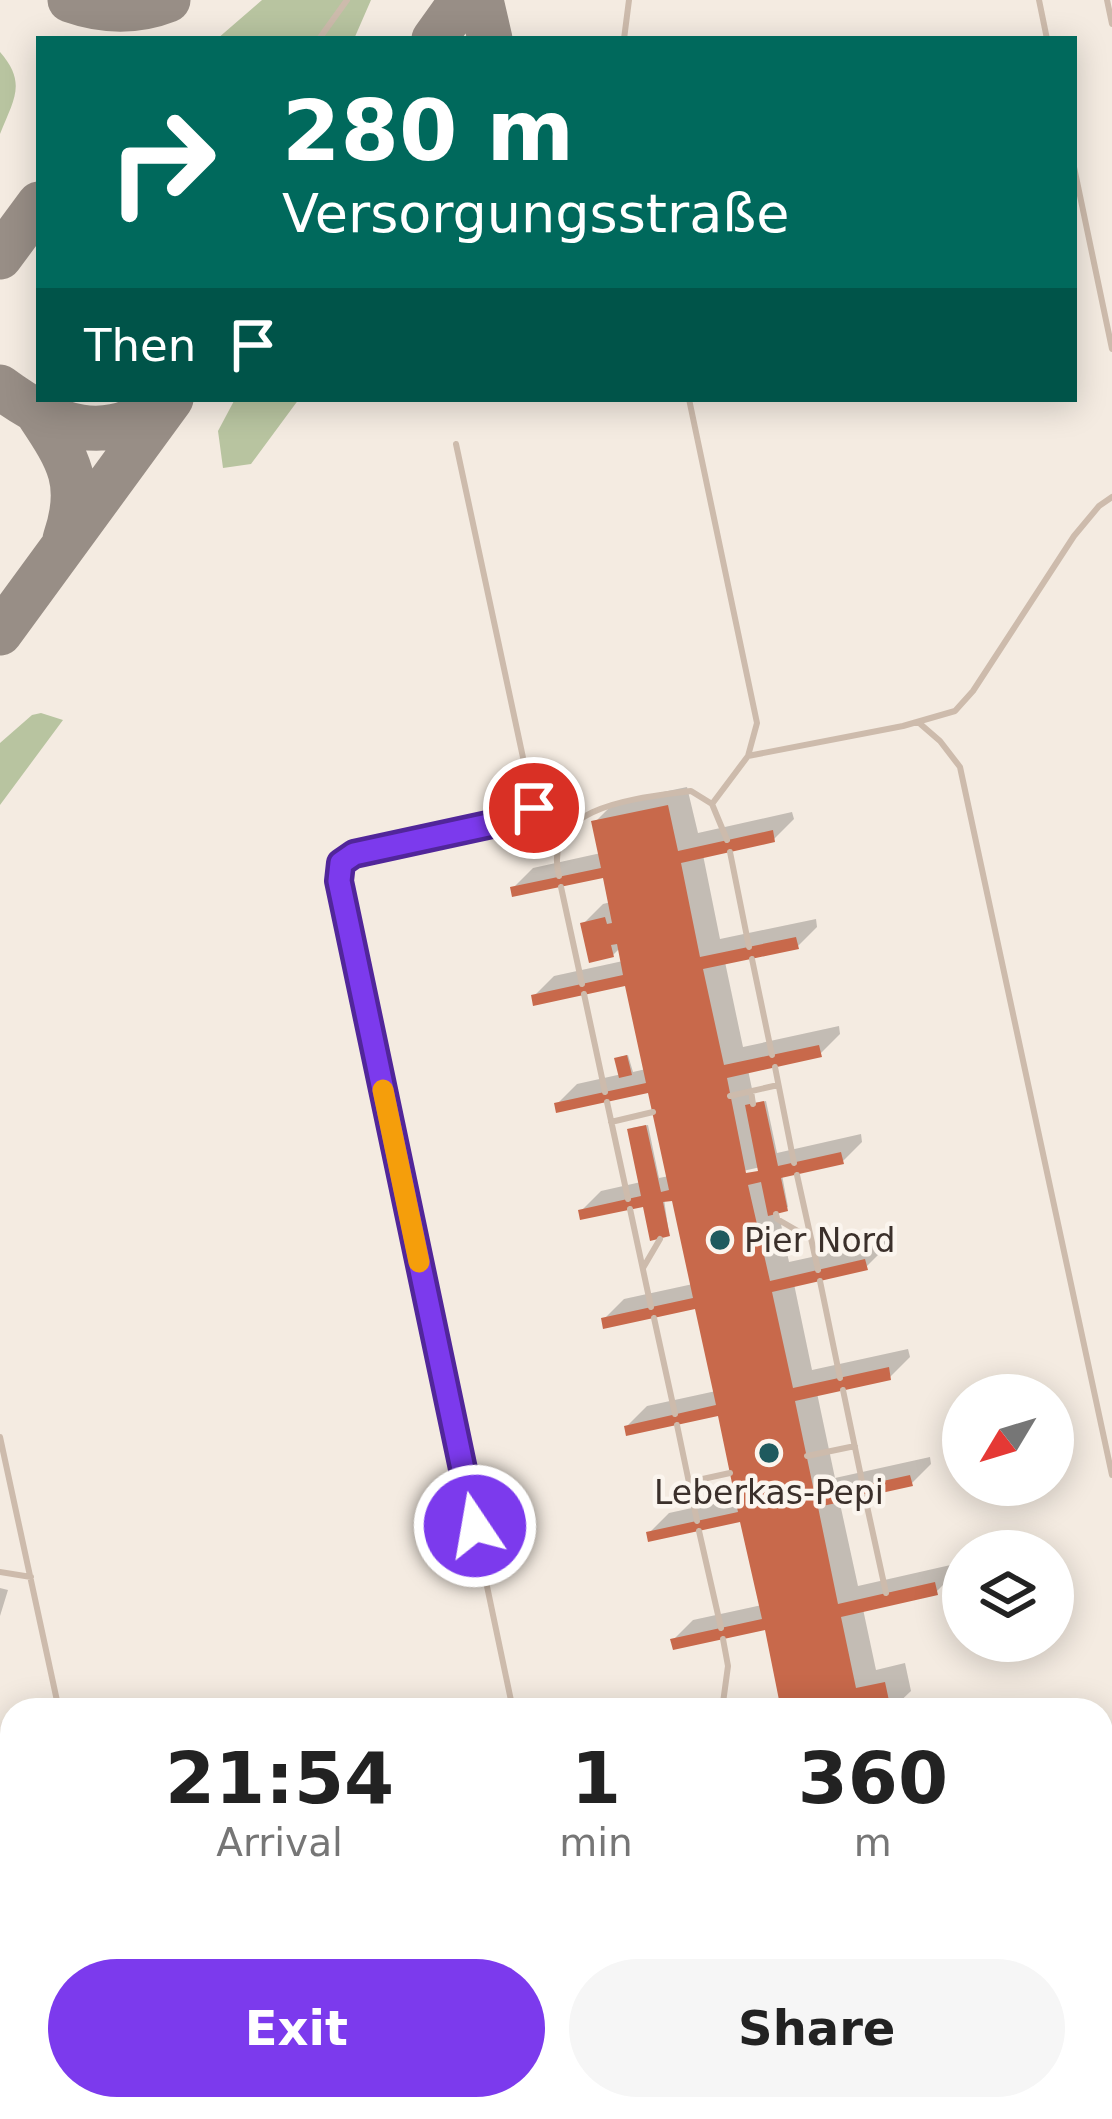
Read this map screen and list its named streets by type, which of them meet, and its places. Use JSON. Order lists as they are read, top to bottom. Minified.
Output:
{"places":["Pier Nord","Leberkas-Pepi"],"north":"bottom left","page":{"turn":["280 m","Versorgungsstraße"],"then":"Then","eta":["21:54","Arrival","1","min","360","m"],"buttons":["Exit","Share"]}}
